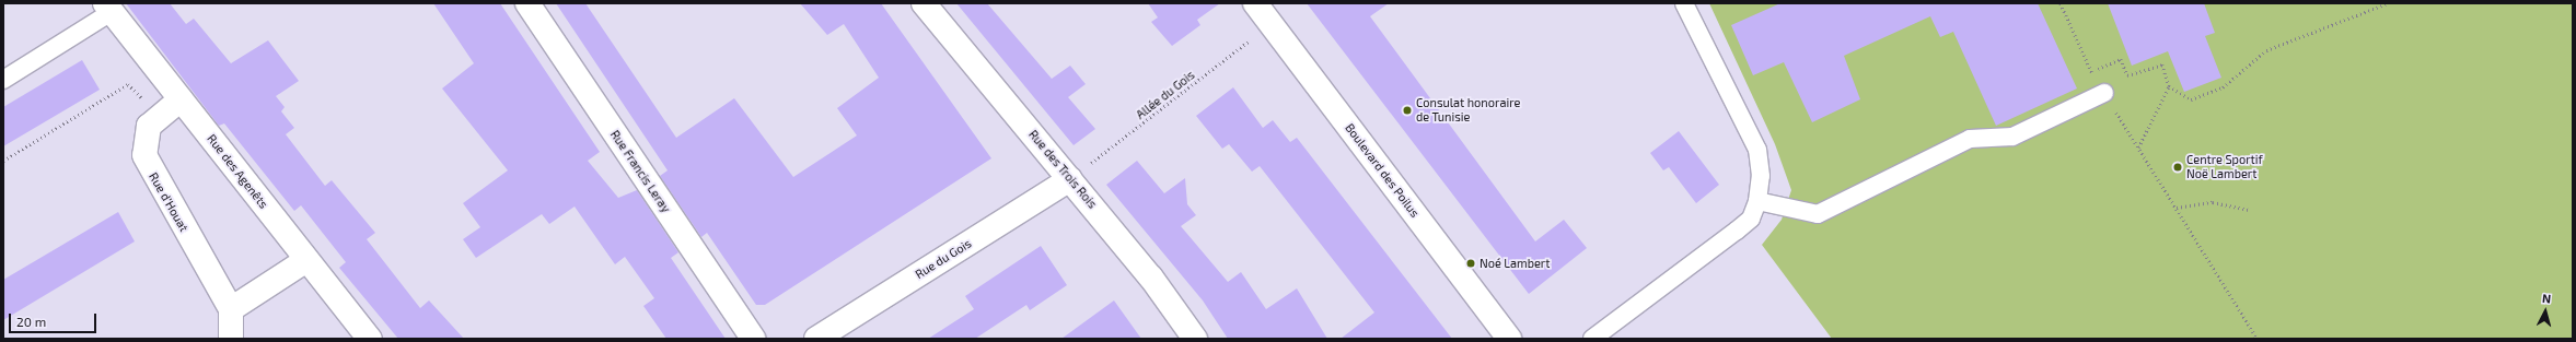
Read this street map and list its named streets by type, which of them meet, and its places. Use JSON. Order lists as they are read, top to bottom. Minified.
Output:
{"streets":{"street":["Rue des Trois Rois","Boulevard des Poilus","Rue des Agenêts","Rue Francis Leray","Rue d'Houat","Rue du Gois"],"path":["Allée du Gois"]},"crossings":[["Allée du Gois","Rue des Trois Rois"],["Allée du Gois","Boulevard des Poilus"],["Allée du Gois","Rue du Gois"],["Rue des Trois Rois","Rue du Gois"],["Rue des Agenêts","Rue d'Houat"]],"places":["Consulat honoraire de Tunisie","Centre Sportif Noë Lambert","Noé Lambert"],"scale_bar":"20 m","north":"top"}
